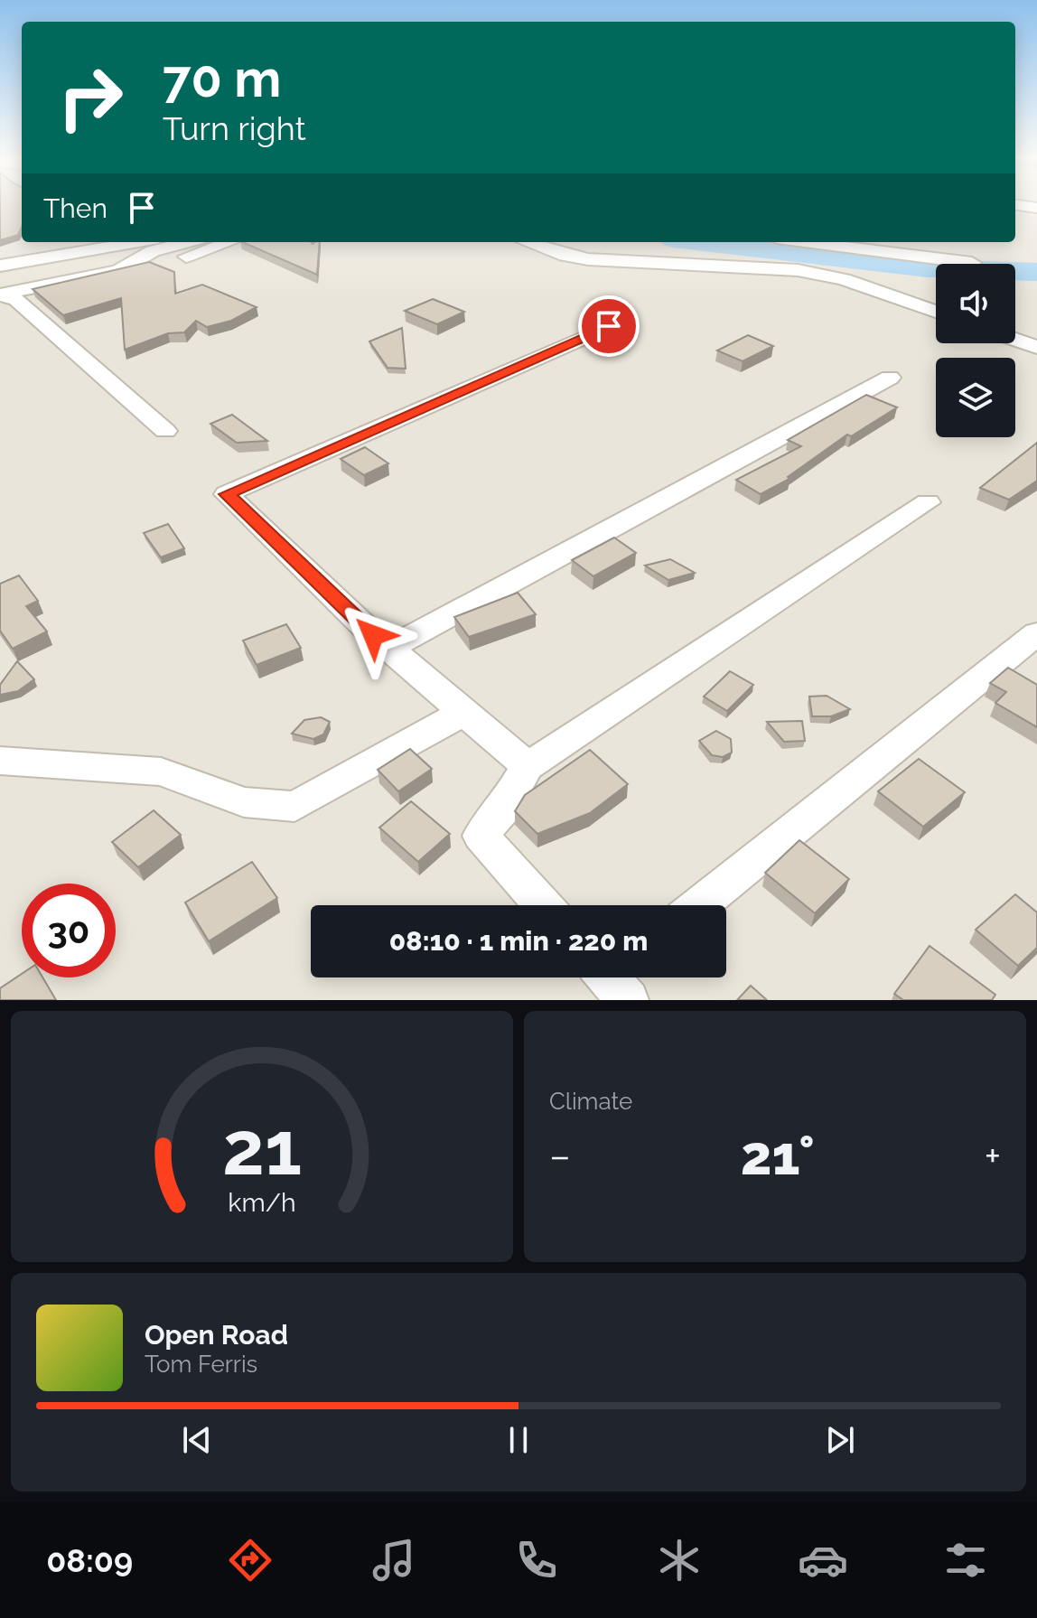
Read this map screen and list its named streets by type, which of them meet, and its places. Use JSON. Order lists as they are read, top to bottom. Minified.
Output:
{"page":{"turn":["70 m","Turn right"],"then":"Then","limit":"30","trip":"08:10 · 1 min · 220 m","tile":"Climate","heat":["−","21°","+"],"song":["Open Road","Tom Ferris"],"tabs":"08:09","gauge":["21","km/h"]}}
